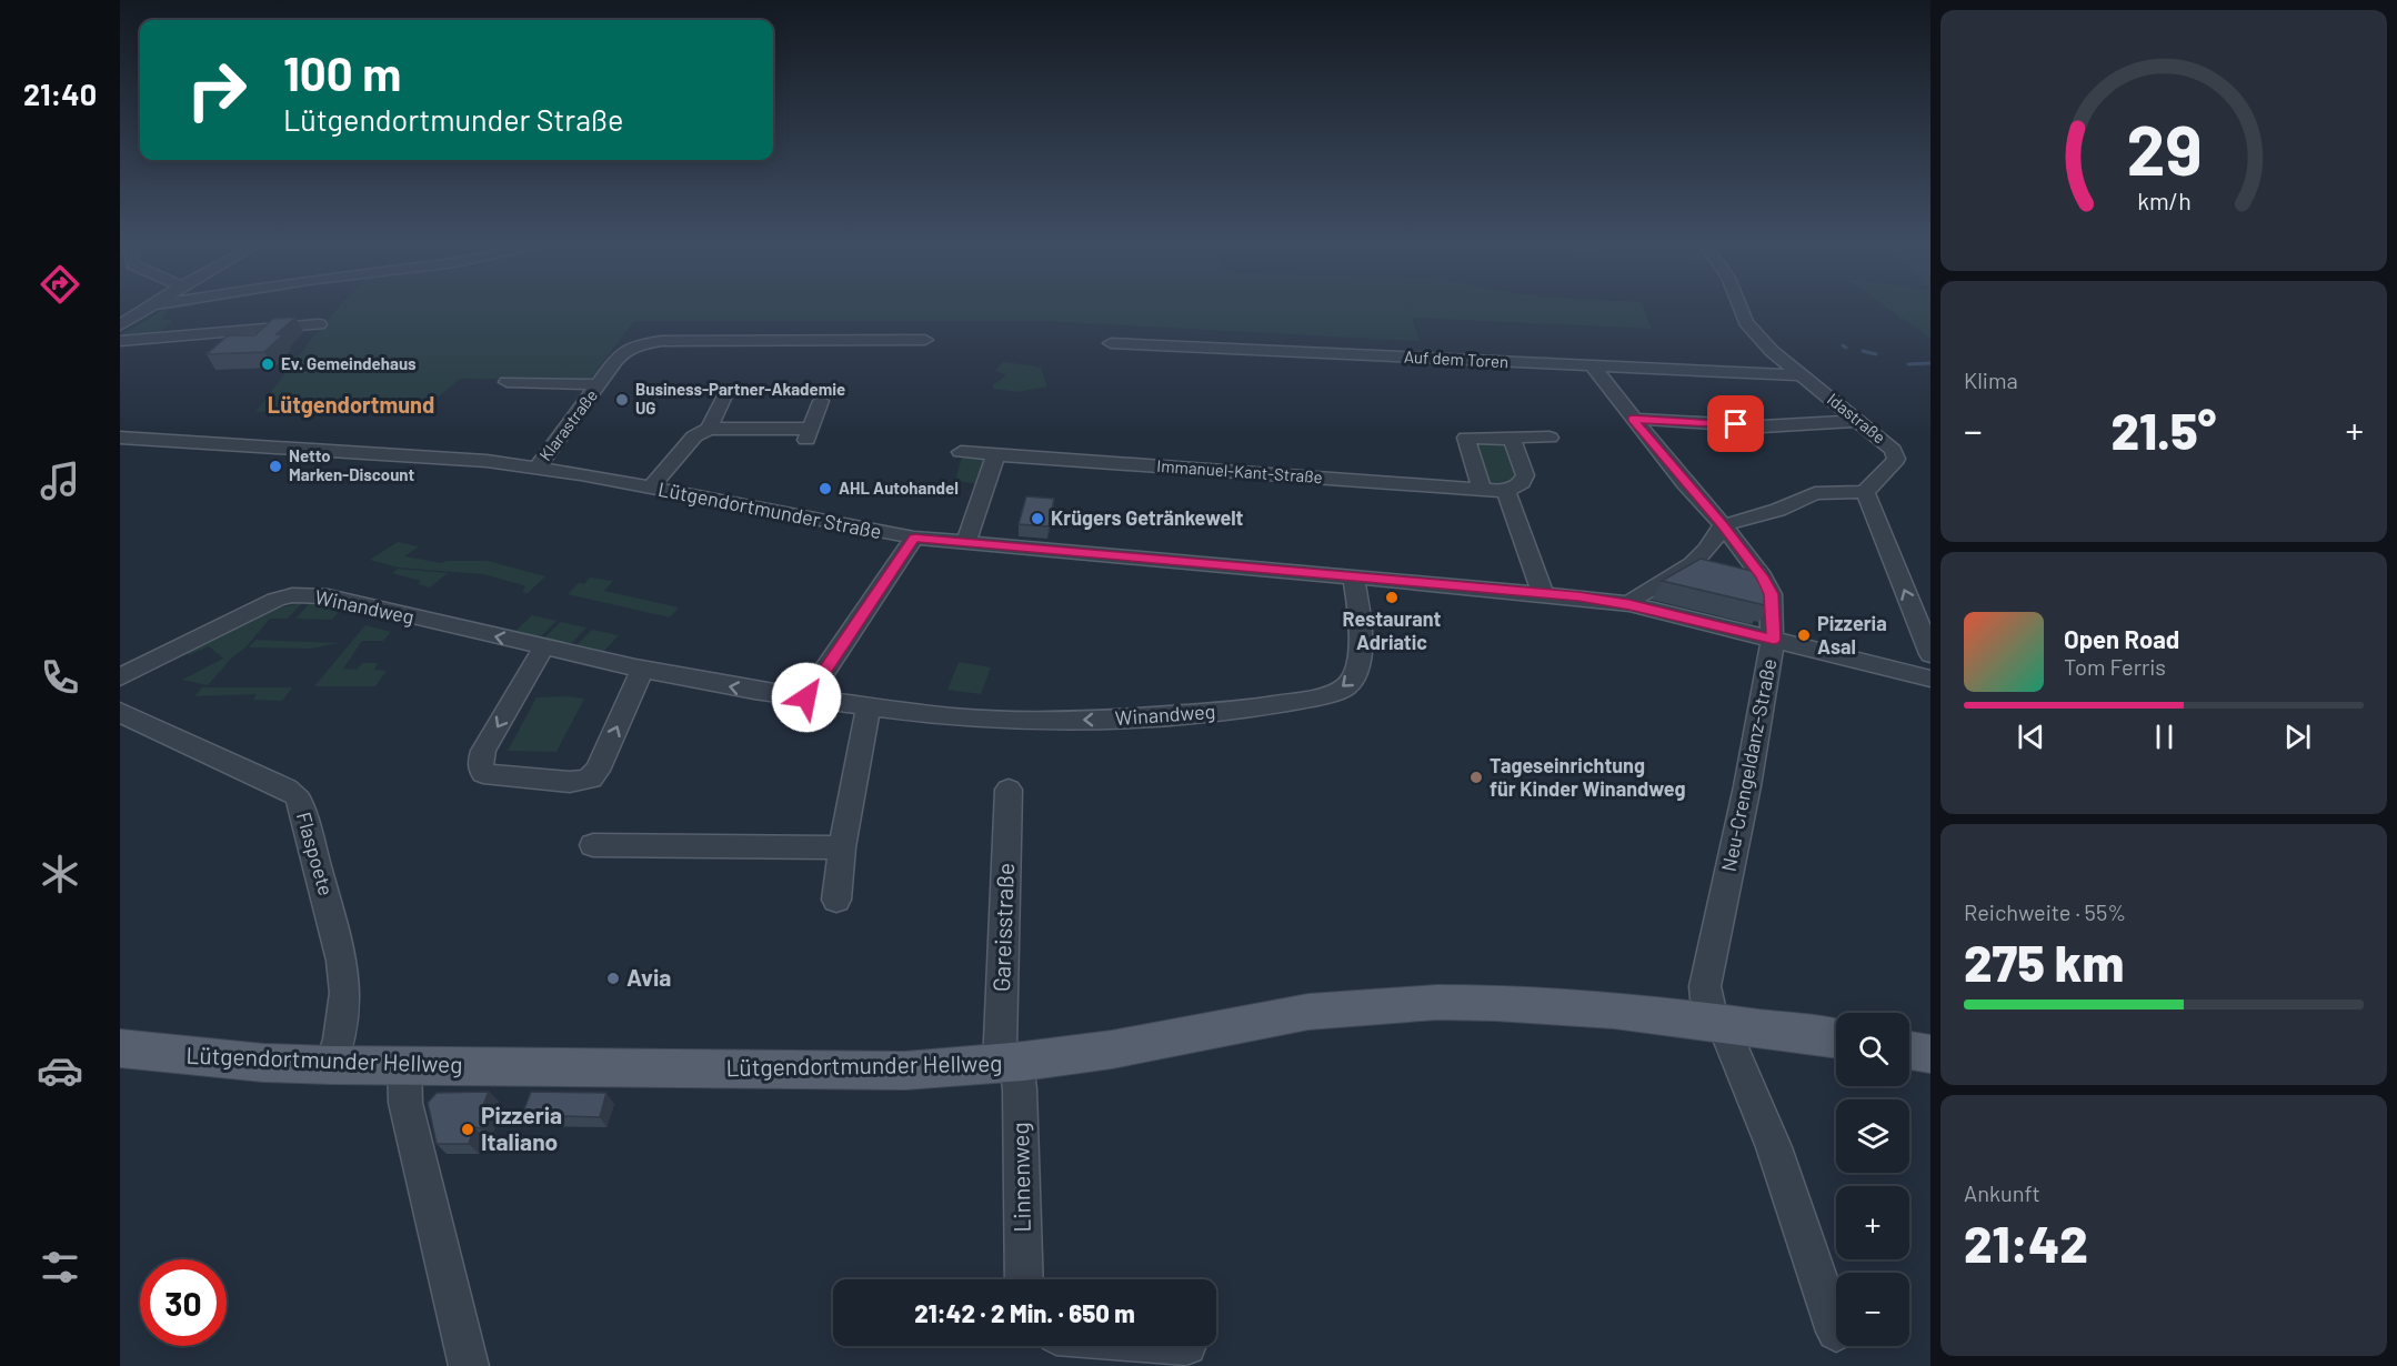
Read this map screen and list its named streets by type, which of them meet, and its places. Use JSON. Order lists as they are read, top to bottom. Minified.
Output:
{"streets":{"main road":["Lütgendortmunder Hellweg"],"street":["Auf dem Toren","Idastraße","Klarastraße","Immanuel-Kant-Straße","Lütgendortmunder Straße","Winandweg","Neu-Crengeldanz-Straße","Flaspoete","Gareisstraße","Linnenweg"]},"crossings":[["Auf dem Toren","Idastraße"],["Auf dem Toren","Neu-Crengeldanz-Straße"],["Klarastraße","Lütgendortmunder Straße"],["Lütgendortmunder Straße","Winandweg"],["Lütgendortmunder Straße","Neu-Crengeldanz-Straße"],["Neu-Crengeldanz-Straße","Lütgendortmunder Hellweg"],["Flaspoete","Lütgendortmunder Hellweg"],["Gareisstraße","Lütgendortmunder Hellweg"],["Gareisstraße","Linnenweg"],["Lütgendortmunder Hellweg","Linnenweg"]],"one_way":["Winandweg"],"districts":["Lütgendortmund"],"places":["Ev. Gemeindehaus","Business-Partner-Akademie UG","Netto Marken-Discount","AHL Autohandel","Krügers Getränkewelt","Restaurant Adriatic","Pizzeria Asal","Tageseinrichtung für Kinder Winandweg","Avia","Pizzeria Italiano"],"page":{"tabs":"21:40","turn":["100 m","Lütgendortmunder Straße"],"tile":["Klima",["Reichweite · 55%","275 km"],["Ankunft","21:42"]],"heat":["−","21.5°","+"],"song":["Open Road","Tom Ferris"],"map_buttons":["+","−"],"limit":"30","trip":"21:42 · 2 Min. · 650 m","gauge":["29","km/h"]}}
